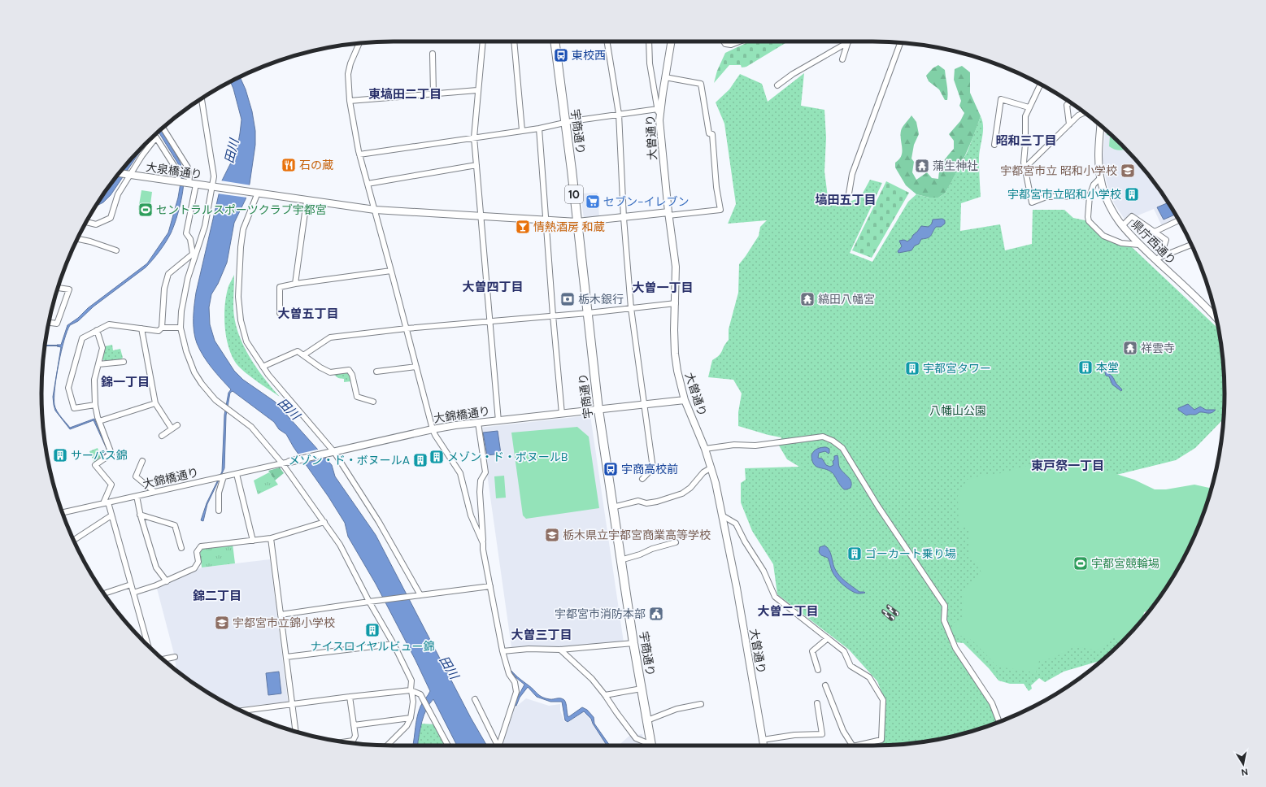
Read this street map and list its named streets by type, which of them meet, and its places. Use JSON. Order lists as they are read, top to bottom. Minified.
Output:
{"streets":{"main road":["宇商通り","10"],"street":["大曽通り","大泉橋通り","県庁西通り","大錦橋通り"]},"crossings":[["宇商通り","大泉橋通り"],["宇商通り","大錦橋通り"],["大曽通り","大泉橋通り"],["大曽通り","大錦橋通り"]],"districts":["東塙田二丁目","昭和三丁目","塙田五丁目","大曽四丁目","大曽一丁目","大曽五丁目","錦一丁目","東戸祭一丁目","錦二丁目","大曽二丁目","大曽三丁目"],"water":["田川"],"parks":["八幡山公園"],"places":{"bus stop":["東校西","宇商高校前"],"restaurant":["石の蔵"],"temple":["蒲生神社","縞田八幡宮","祥雲寺"],"school or university":["宇都宮市立 昭和小学校","栃木県立宇都宮商業高等学校","宇都宮市立錦小学校"],"building":["宇都宮市立昭和小学校","本堂","宇都宮タワー","サーパス錦","メゾン・ド・ボヌールB","メゾン・ド・ボヌールA","ゴーカート乗り場","ナイスロイヤルビュー錦"],"supermarket":["セブン-イレブン"],"sports":["セントラルスポーツクラブ宇都宮","宇都宮競輪場"],"bar":["情熱酒房 和蔵"],"bank":["栃木銀行"],"public building":["宇都宮市消防本部"]},"north":"bottom"}
